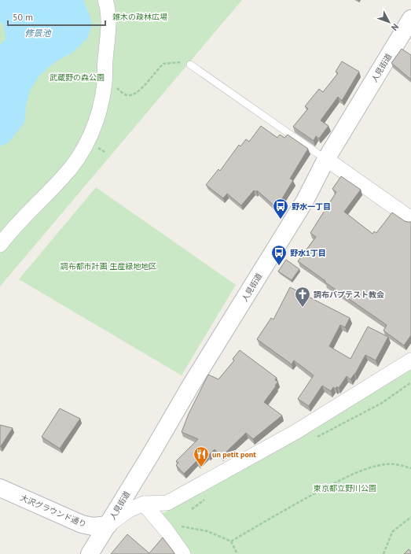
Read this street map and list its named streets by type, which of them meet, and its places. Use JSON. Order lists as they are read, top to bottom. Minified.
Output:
{"streets":{"main road":["人見街道","大沢グラウンド通り"]},"crossings":[["人見街道","大沢グラウンド通り"]],"water":["修景池"],"parks":["雑木の疎林広場","武蔵野の森公園","調布都市計画 生産緑地地区","東京都立野川公園"],"places":{"bus stop":["野水一丁目","野水1丁目"],"church":["調布バプテスト教会"],"restaurant":["un petit pont"]},"scale_bar":"50 m","north":"bottom right"}
